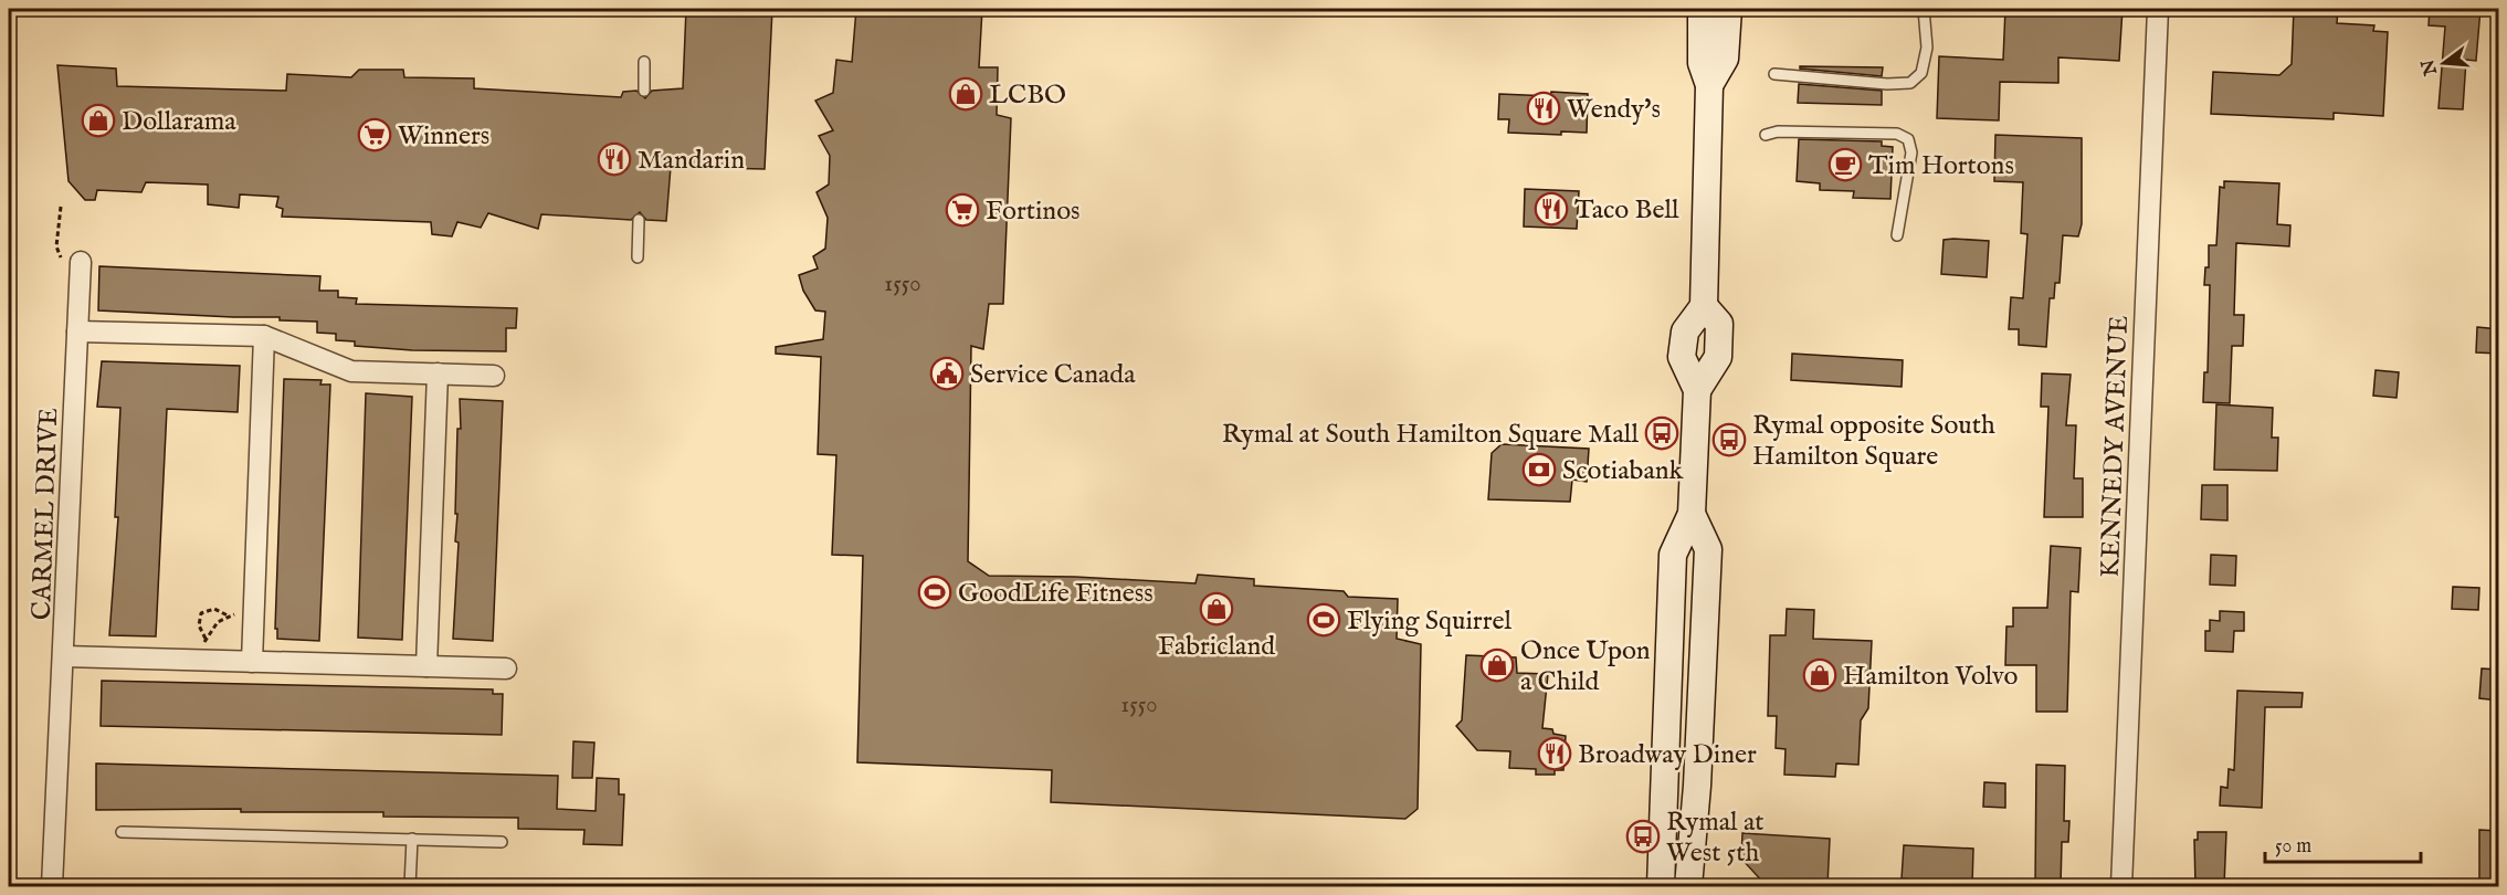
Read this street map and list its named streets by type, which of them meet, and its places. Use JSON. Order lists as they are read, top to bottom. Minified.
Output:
{"streets":{"street":["KENNEDY AVENUE","CARMEL DRIVE"]},"places":{"shop":["LCBO","Dollarama","Fabricland","Once Upon a Child","Hamilton Volvo"],"restaurant":["Wendy's","Mandarin","Taco Bell","Broadway Diner"],"supermarket":["Winners","Fortinos"],"cafe":["Tim Hortons"],"public building":["Service Canada"],"bus stop":["Rymal at South Hamilton Square Mall","Rymal opposite South Hamilton Square","Rymal at West 5th"],"bank":["Scotiabank"],"sports":["GoodLife Fitness","Flying Squirrel"]},"house_numbers":["1550","1550"],"scale_bar":"50 m","north":"left"}
